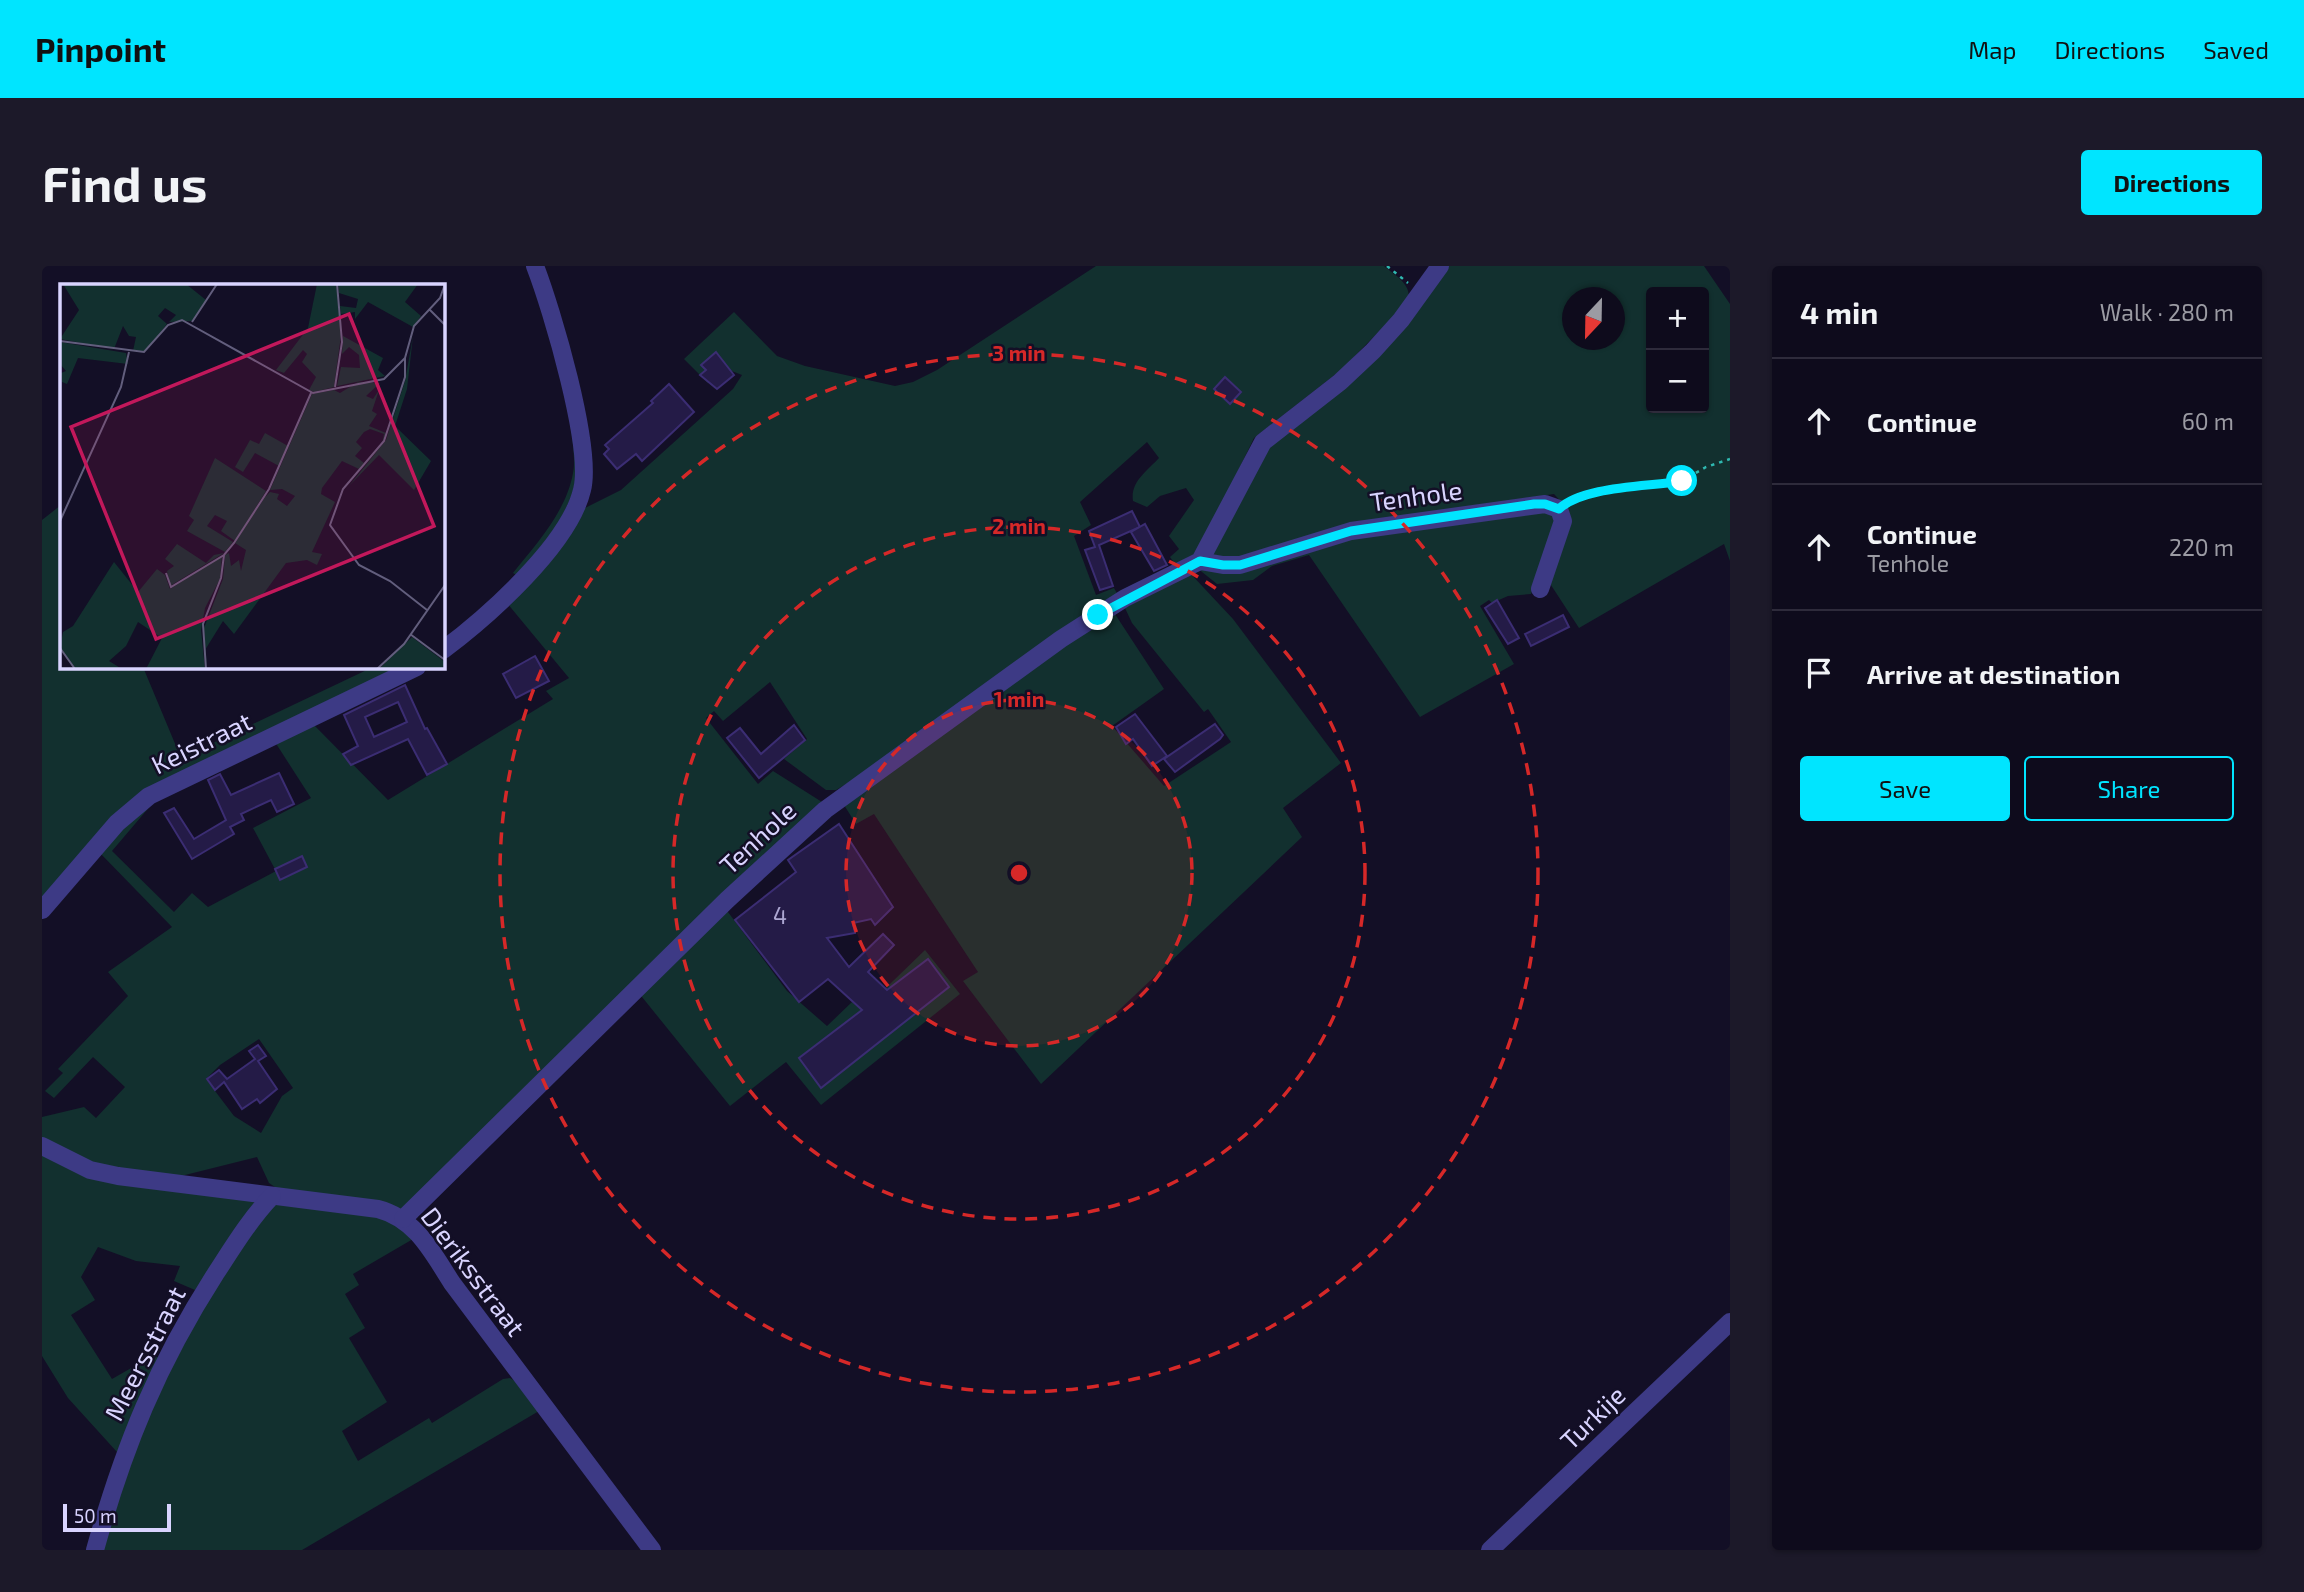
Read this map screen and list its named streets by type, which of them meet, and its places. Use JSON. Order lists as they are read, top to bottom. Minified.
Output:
{"streets":{"street":["Tenhole","Keistraat","Dieriksstraat","Meersstraat","Turkije"]},"crossings":[["Tenhole","Dieriksstraat"],["Dieriksstraat","Meersstraat"]],"house_numbers":["4"],"scale_bar":"50 m","north":"bottom","page":{"header":"Pinpoint","nav":["Map","Directions","Saved"],"buttons":["Directions",["Save","Share"]],"title":"Find us","heading":["4 min","Walk · 280 m"],"map_buttons":["+","−"],"list":[["Continue","60 m"],["Continue","Tenhole","220 m"],"Arrive at destination"],"scale":"50 m"},"rings":["3 min","2 min","1 min"]}
